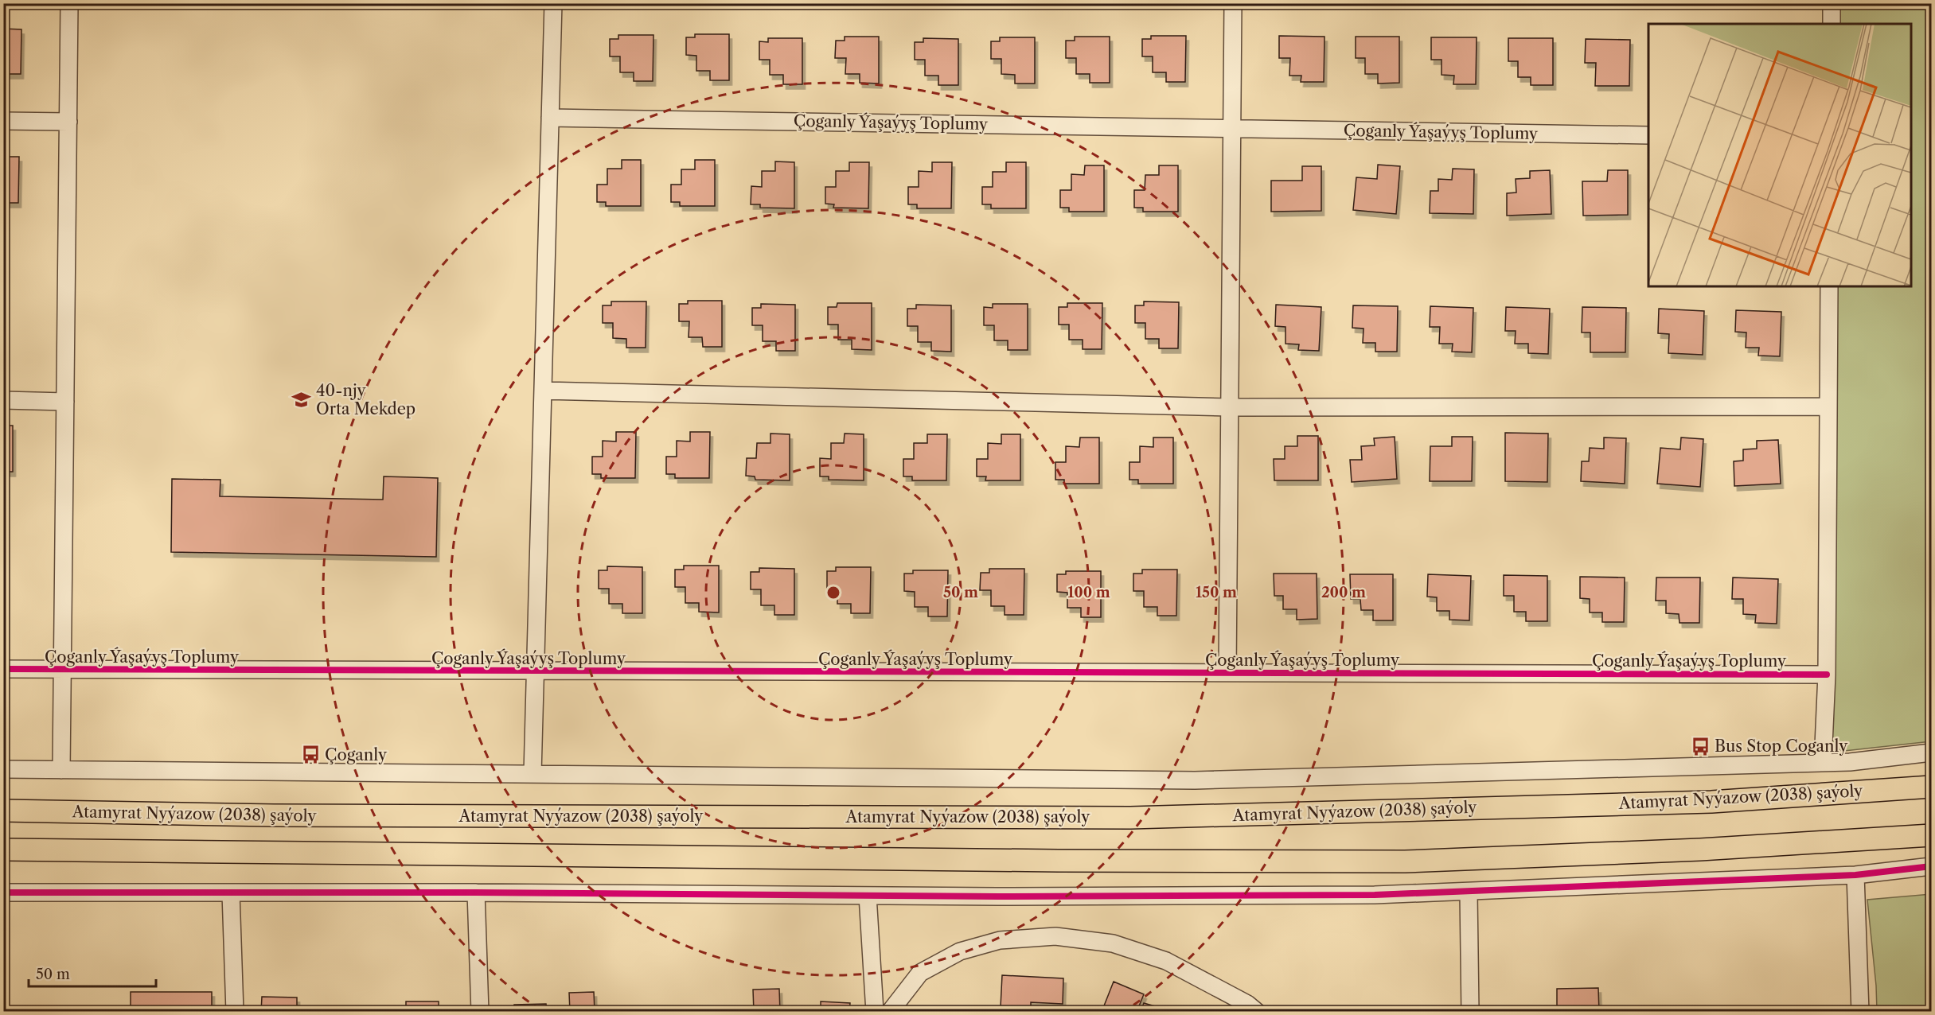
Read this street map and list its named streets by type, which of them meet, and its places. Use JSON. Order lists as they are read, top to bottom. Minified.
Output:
{"streets":{"main road":["Atamyrat Nyýazow (2038) şaýoly"],"street":["Çoganly Ýaşaýyş Toplumy"]},"places":{"school or university":["40-njy Orta Mekdep"],"bus stop":["Bus Stop Coganly","Çoganly"]},"scale_bar":"50 m","rings":["50 m","100 m","150 m","200 m"]}
